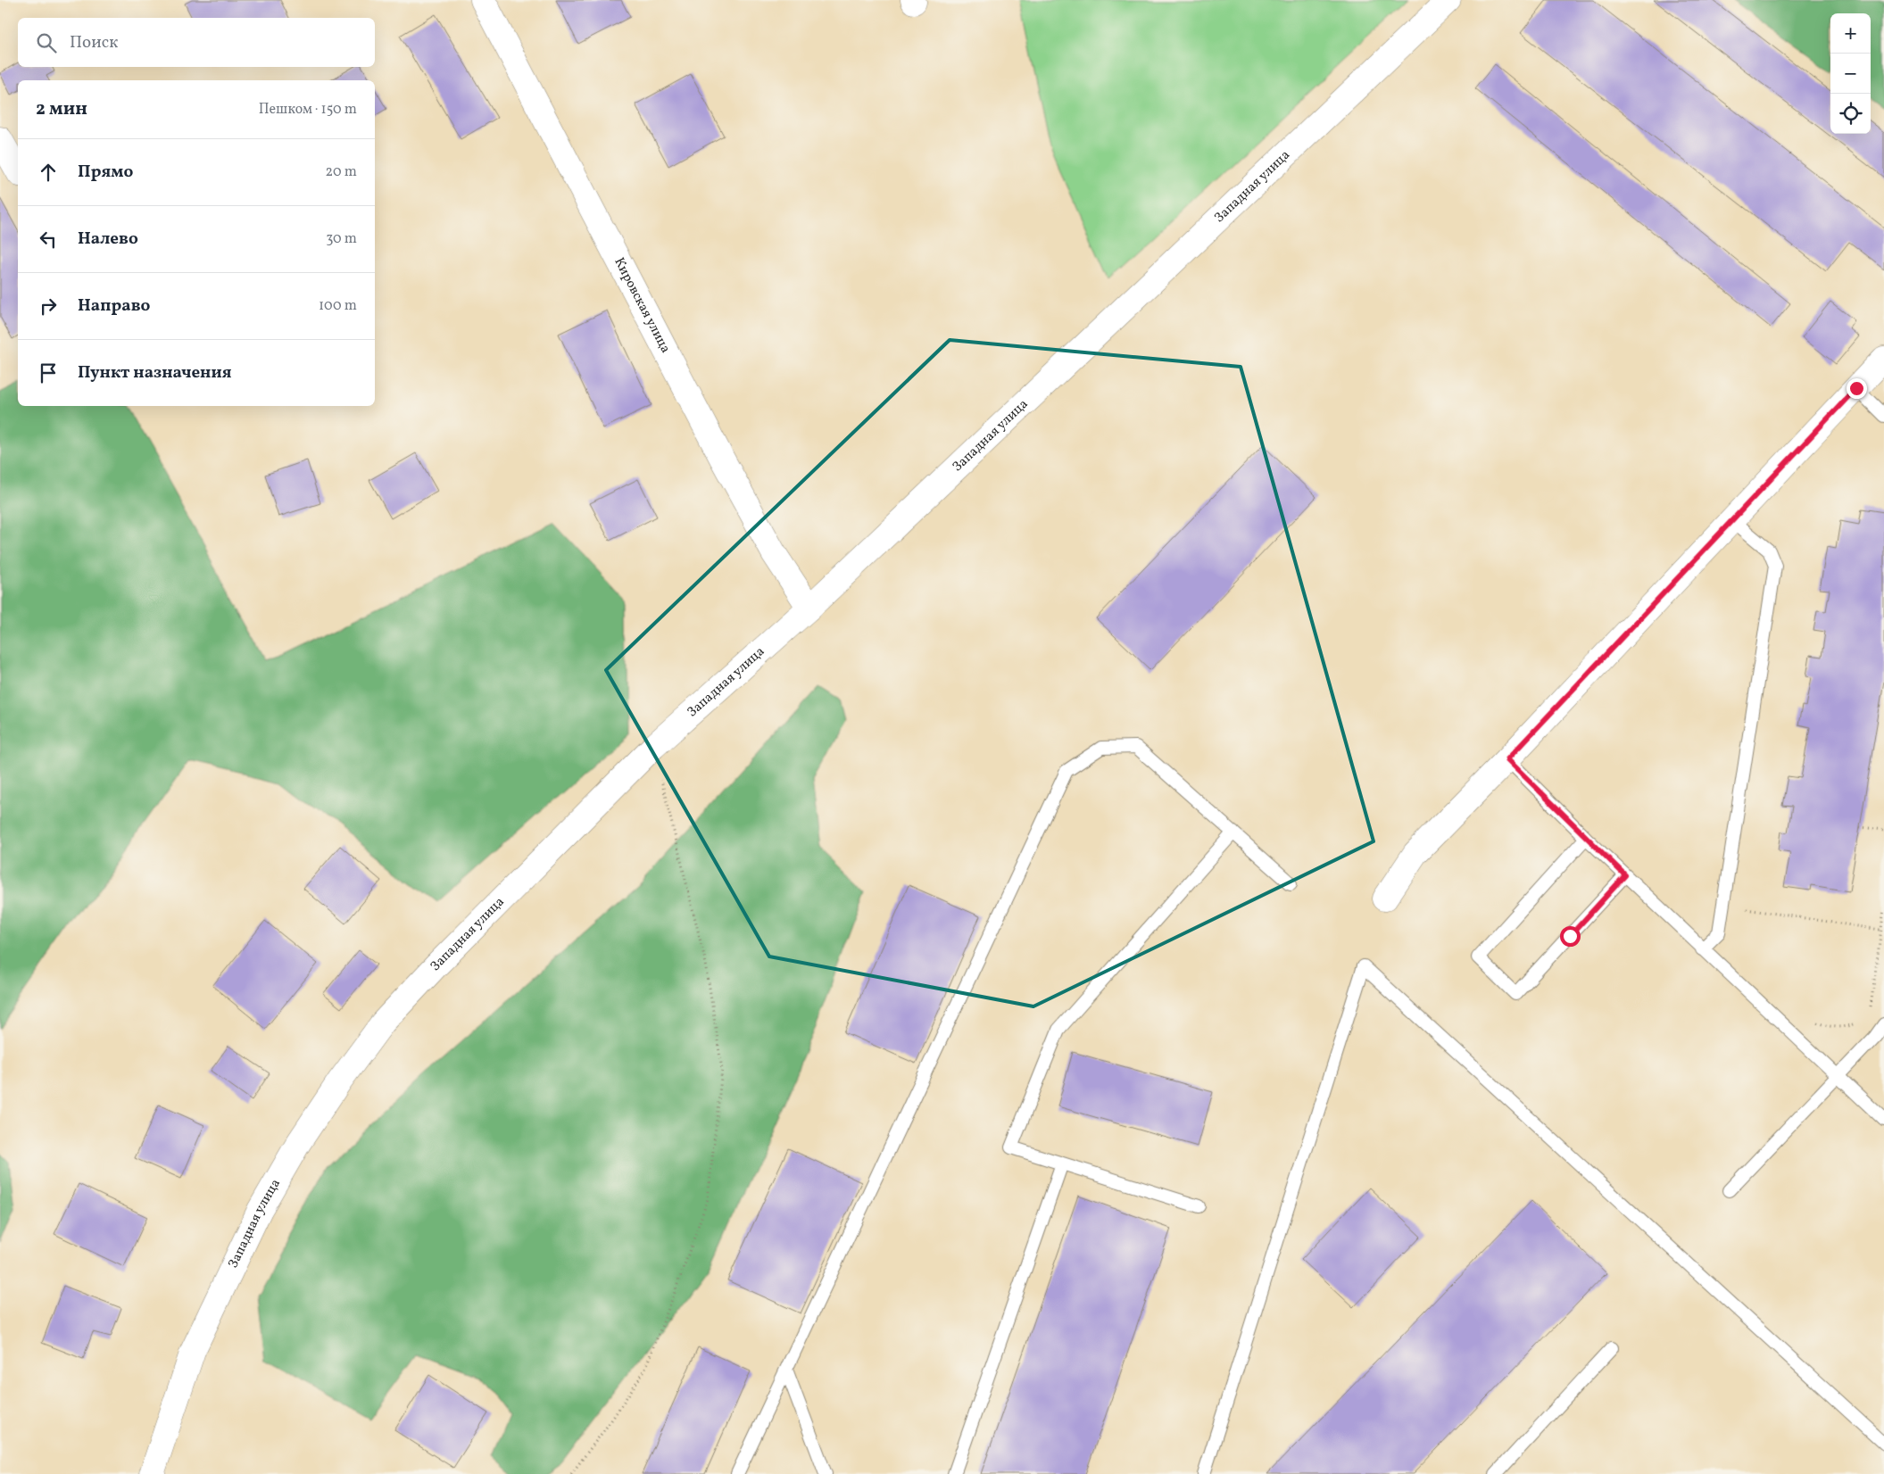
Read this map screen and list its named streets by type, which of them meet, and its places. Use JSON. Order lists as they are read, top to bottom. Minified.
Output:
{"streets":{"street":["Западная улица","Кировская улица"]},"crossings":[["Западная улица","Кировская улица"]],"page":{"map_buttons":["+","−"],"search":"Поиск","heading":["2 мин","Пешком · 150 m"],"list":[["Прямо","20 m"],["Налево","30 m"],["Направо","100 m"],"Пункт назначения"]}}
